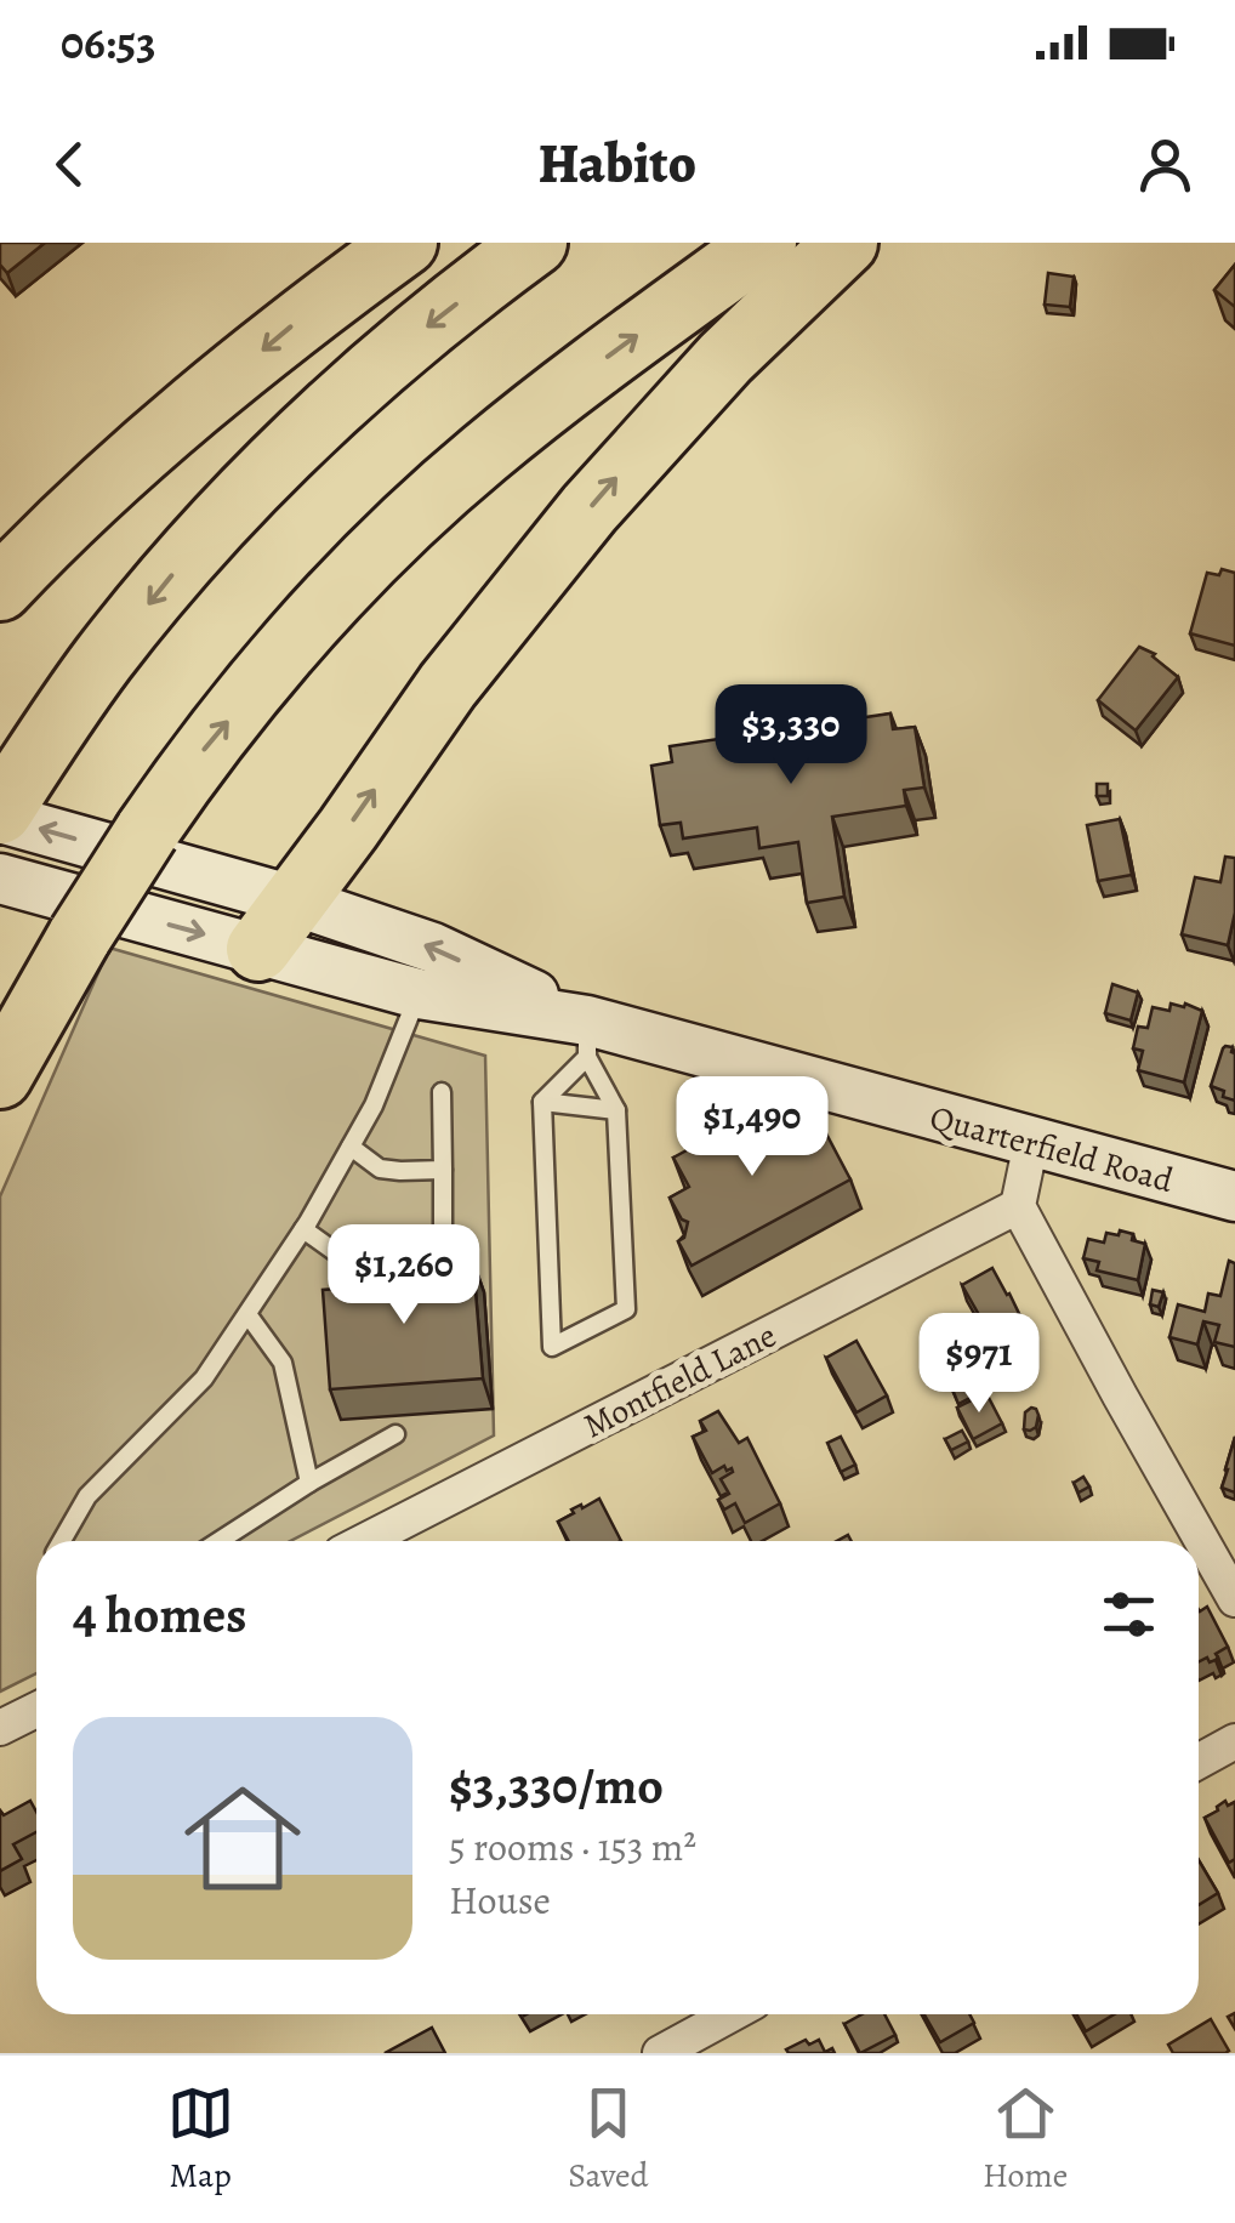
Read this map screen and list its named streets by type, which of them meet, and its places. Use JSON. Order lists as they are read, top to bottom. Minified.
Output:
{"streets":{"main road":["Quarterfield Road"],"street":["Montfield Lane"]},"page":{"status":"06:53","header":"Habito","price":["$3,330","$1,490","$1,260","$971"],"heading":"4 homes","list":[{"name":"$3,330/mo","note":"5 rooms · 153 m² · House"}],"tabs":["Map","Saved","Home"]}}
